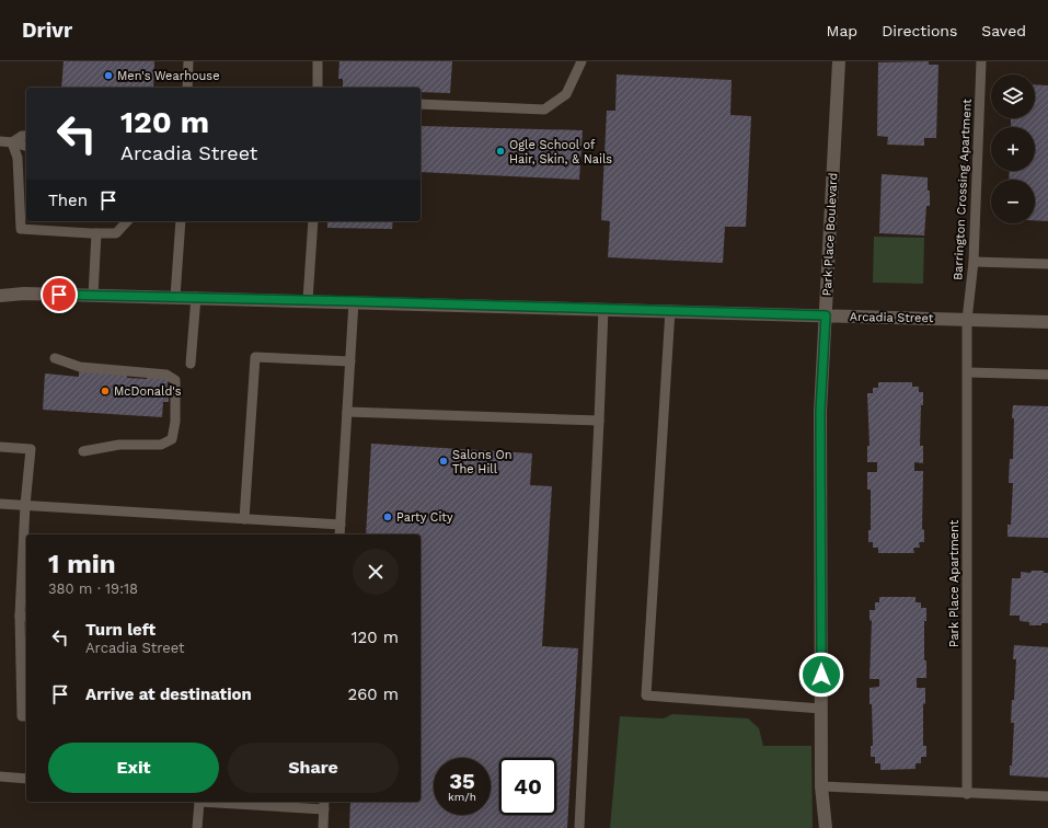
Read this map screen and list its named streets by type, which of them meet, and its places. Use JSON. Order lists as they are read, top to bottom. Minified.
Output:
{"streets":{"street":["Park Place Boulevard","Arcadia Street"],"lane":["Barrington Crossing Apartment","Park Place Apartment"]},"crossings":[["Barrington Crossing Apartment","Arcadia Street"],["Barrington Crossing Apartment","Park Place Apartment"],["Park Place Boulevard","Arcadia Street"],["Arcadia Street","Park Place Apartment"]],"places":["Men's Wearhouse","Ogle School of Hair, Skin, & Nails","McDonald's","Salons On The Hill","Party City"],"page":{"header":"Drivr","nav":["Map","Directions","Saved"],"map_buttons":["+","−"],"turn":["120 m","Arcadia Street"],"then":"Then","heading":["1 min","380 m · 19:18"],"list":[{"name":"Turn left","note":"Arcadia Street","value":"120 m"},{"name":"Arrive at destination","value":"260 m"}],"buttons":["Exit","Share"],"speed":"35 km/h","limit":"40"}}
